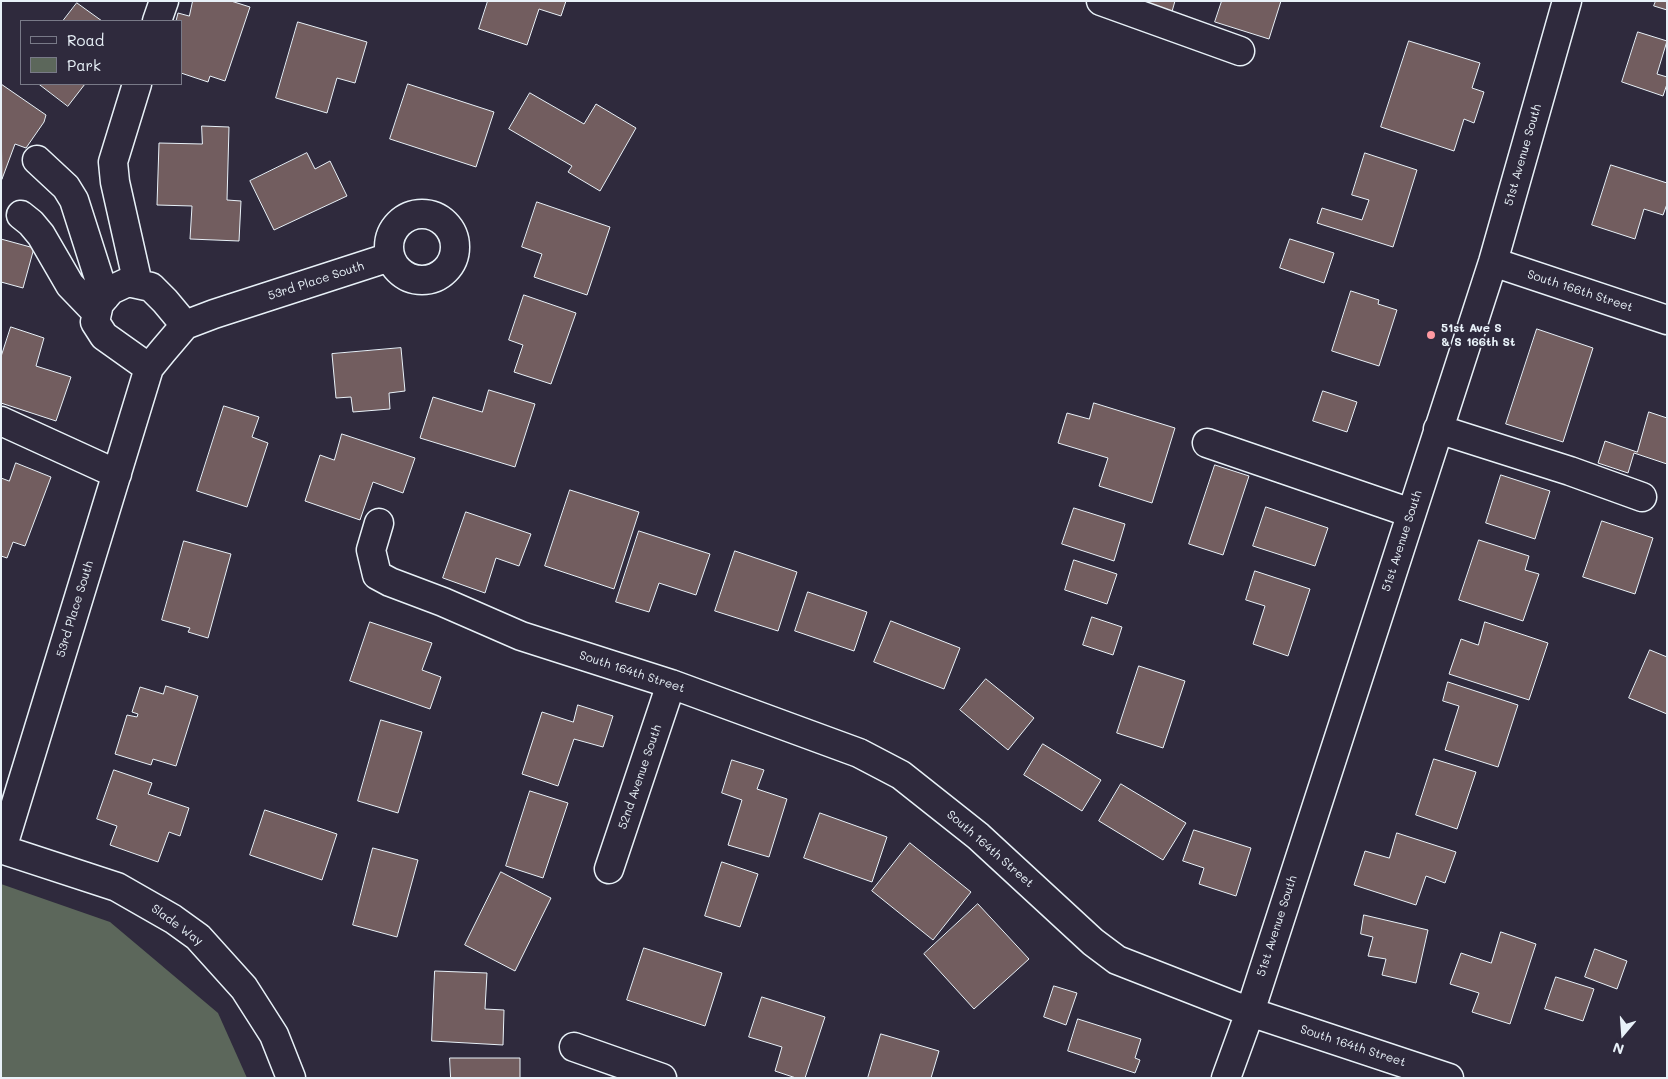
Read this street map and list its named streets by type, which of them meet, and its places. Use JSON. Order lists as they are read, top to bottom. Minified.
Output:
{"streets":{"street":["51st Avenue South","53rd Place South","South 166th Street","South 164th Street","52nd Avenue South","Slade Way"]},"crossings":[["51st Avenue South","South 166th Street"],["51st Avenue South","South 164th Street"],["53rd Place South","Slade Way"],["South 164th Street","52nd Avenue South"]],"places":["51st Ave S & S 166th St"],"legend":["Road","Park"],"north":"bottom"}
